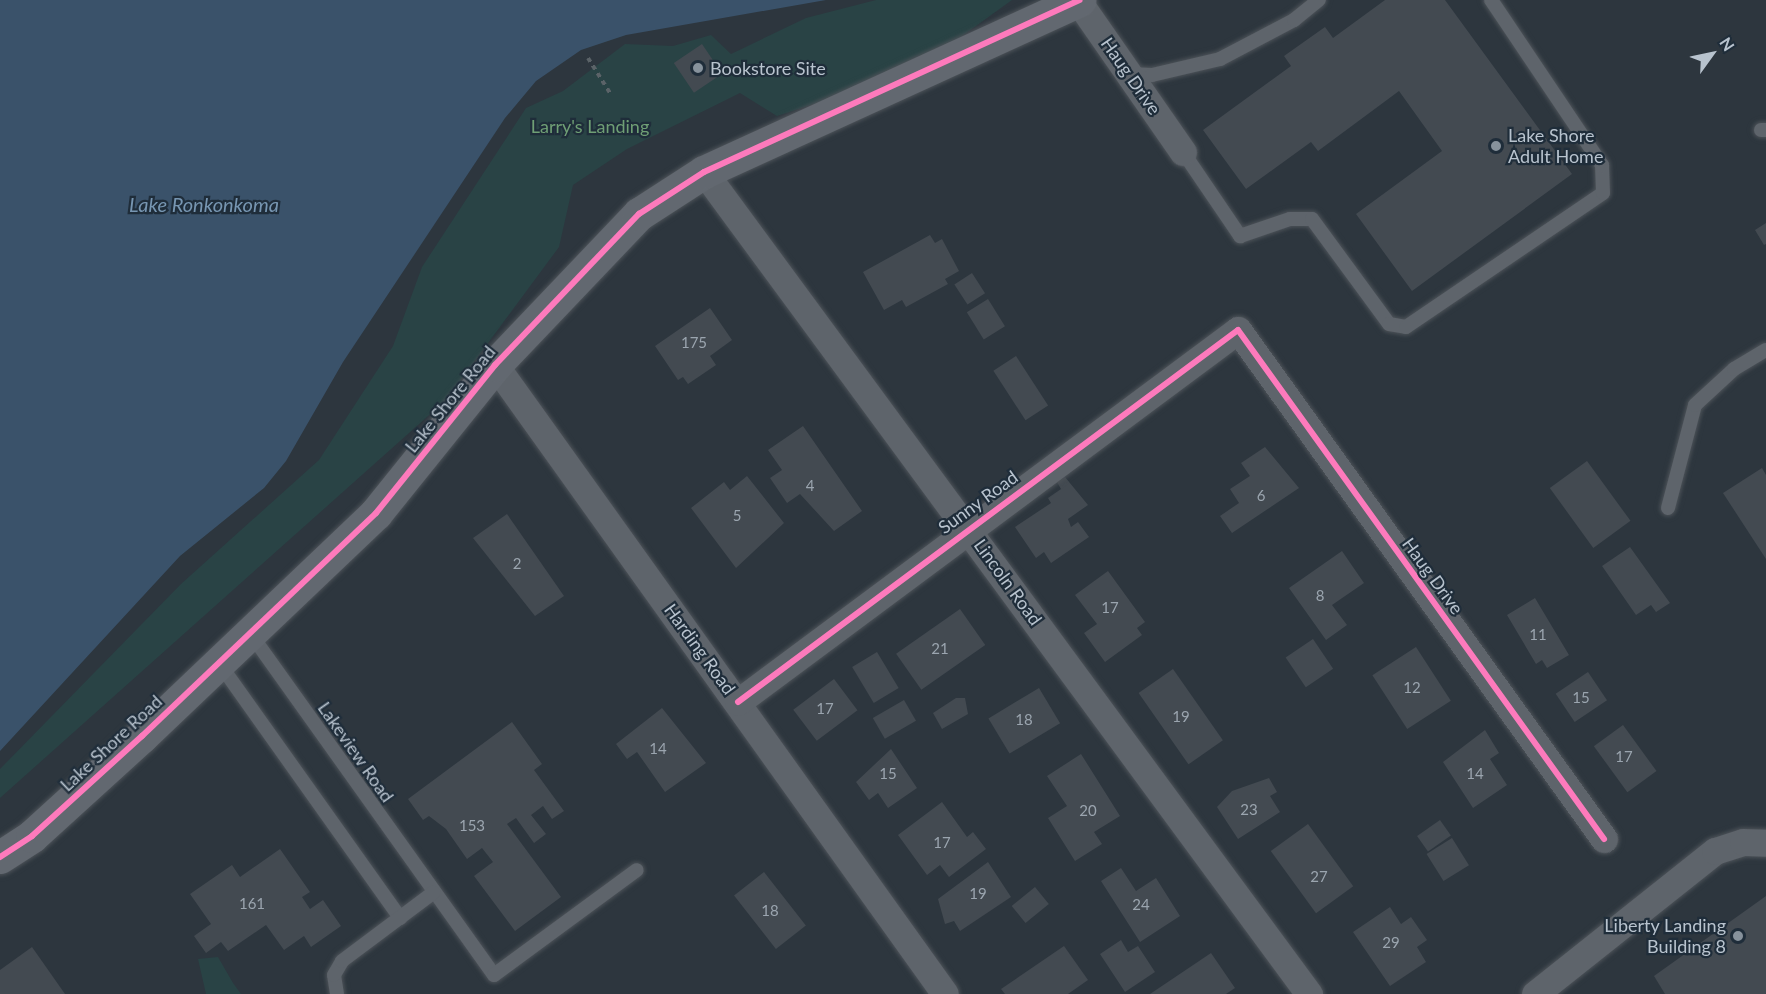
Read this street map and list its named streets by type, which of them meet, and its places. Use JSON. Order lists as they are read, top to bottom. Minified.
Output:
{"streets":{"street":["Haug Drive","Lake Shore Road","Sunny Road","Lincoln Road","Harding Road"],"lane":["Lakeview Road"]},"crossings":[["Haug Drive","Lake Shore Road"],["Haug Drive","Sunny Road"],["Lake Shore Road","Lincoln Road"],["Lake Shore Road","Harding Road"],["Lake Shore Road","Lakeview Road"],["Sunny Road","Lincoln Road"],["Sunny Road","Harding Road"]],"water":["Lake Ronkonkoma"],"parks":["Larry's Landing"],"places":["Bookstore Site","Lake Shore Adult Home","Liberty Landing Building 8"],"house_numbers":["175","4","6","5","2","8","17","11","21","12","15","17","19","18","14","17","15","14","23","20","153","17","27","19","161","24","18","29"],"north":"top right"}
